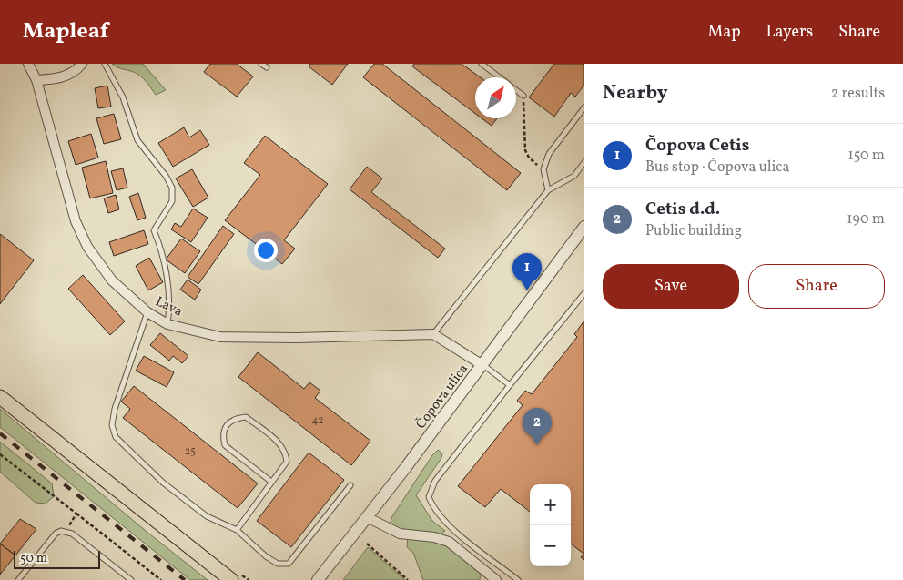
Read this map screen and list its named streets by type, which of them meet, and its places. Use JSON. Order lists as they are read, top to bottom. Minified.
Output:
{"streets":{"street":["Lava","Čopova ulica"]},"house_numbers":["42","25"],"scale_bar":"50 m","north":"top right","page":{"header":"Mapleaf","nav":["Map","Layers","Share"],"heading":["Nearby","2 results"],"list":[{"mark":"1","name":"Čopova Cetis","note":"Bus stop · Čopova ulica","value":"150 m"},{"mark":"2","name":"Cetis d.d.","note":"Public building","value":"190 m"}],"buttons":["Save","Share"],"pins":["1","2"],"map_buttons":["+","−"],"scale":"50 m"}}
